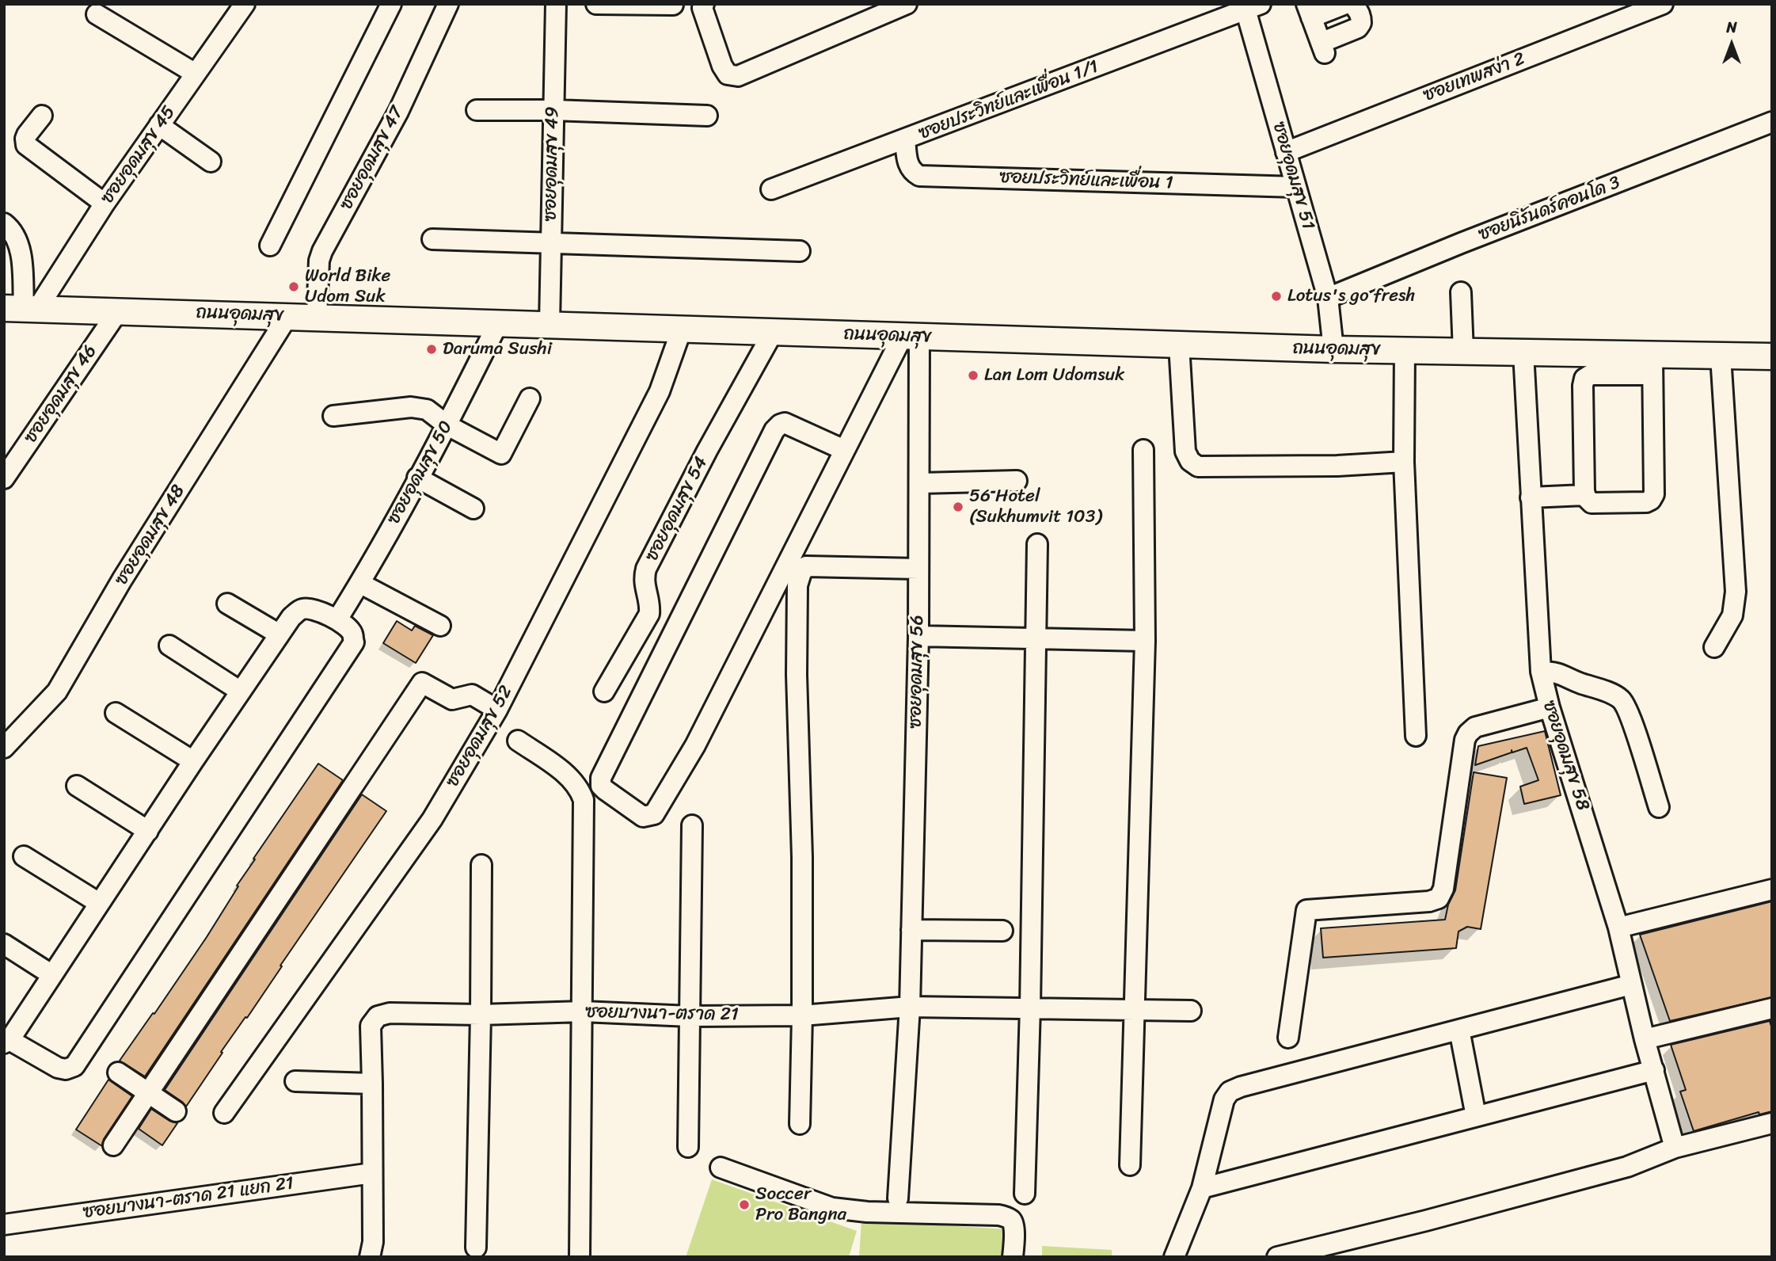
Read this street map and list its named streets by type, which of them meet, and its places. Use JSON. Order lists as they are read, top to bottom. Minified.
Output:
{"streets":{"main road":["ถนนอุดมสุข"],"street":["ซอยเทพสง่า 2","ซอยประวิทย์และเพื่อน 1/1","ซอยอุดมสุข 45","ซอยอุดมสุข 47","ซอยอุดมสุข 49","ซอยอุดมสุข 51","ซอยประวิทย์และเพื่อน 1","ซอยนิรันดร์คอนโด 3","ซอยอุดมสุข 46","ซอยอุดมสุข 50","ซอยอุดมสุข 54","ซอยอุดมสุข 48","ซอยอุดมสุข 56","ซอยอุดมสุข 52","ซอยอุดมสุข 58","ซอยบางนา-ตราด 21","ซอยบางนา-ตราด 21 แยก 21"]},"crossings":[["ซอยเทพสง่า 2","ซอยอุดมสุข 51"],["ซอยประวิทย์และเพื่อน 1/1","ซอยอุดมสุข 51"],["ซอยประวิทย์และเพื่อน 1/1","ซอยประวิทย์และเพื่อน 1"],["ซอยอุดมสุข 45","ถนนอุดมสุข"],["ซอยอุดมสุข 47","ถนนอุดมสุข"],["ซอยอุดมสุข 49","ถนนอุดมสุข"],["ซอยอุดมสุข 51","ซอยประวิทย์และเพื่อน 1"],["ซอยอุดมสุข 51","ซอยนิรันดร์คอนโด 3"],["ซอยอุดมสุข 51","ถนนอุดมสุข"],["ถนนอุดมสุข","ซอยอุดมสุข 46"],["ถนนอุดมสุข","ซอยอุดมสุข 50"],["ถนนอุดมสุข","ซอยอุดมสุข 54"],["ถนนอุดมสุข","ซอยอุดมสุข 48"],["ถนนอุดมสุข","ซอยอุดมสุข 56"],["ถนนอุดมสุข","ซอยอุดมสุข 52"],["ถนนอุดมสุข","ซอยอุดมสุข 58"],["ซอยอุดมสุข 56","ซอยบางนา-ตราด 21"],["ซอยบางนา-ตราด 21","ซอยบางนา-ตราด 21 แยก 21"]],"places":["World Bike Udom Suk","Lotus's go fresh","Daruma Sushi","Lan Lom Udomsuk","56 Hotel (Sukhumvit 103)","Soccer Pro Bangna"],"north":"top"}
